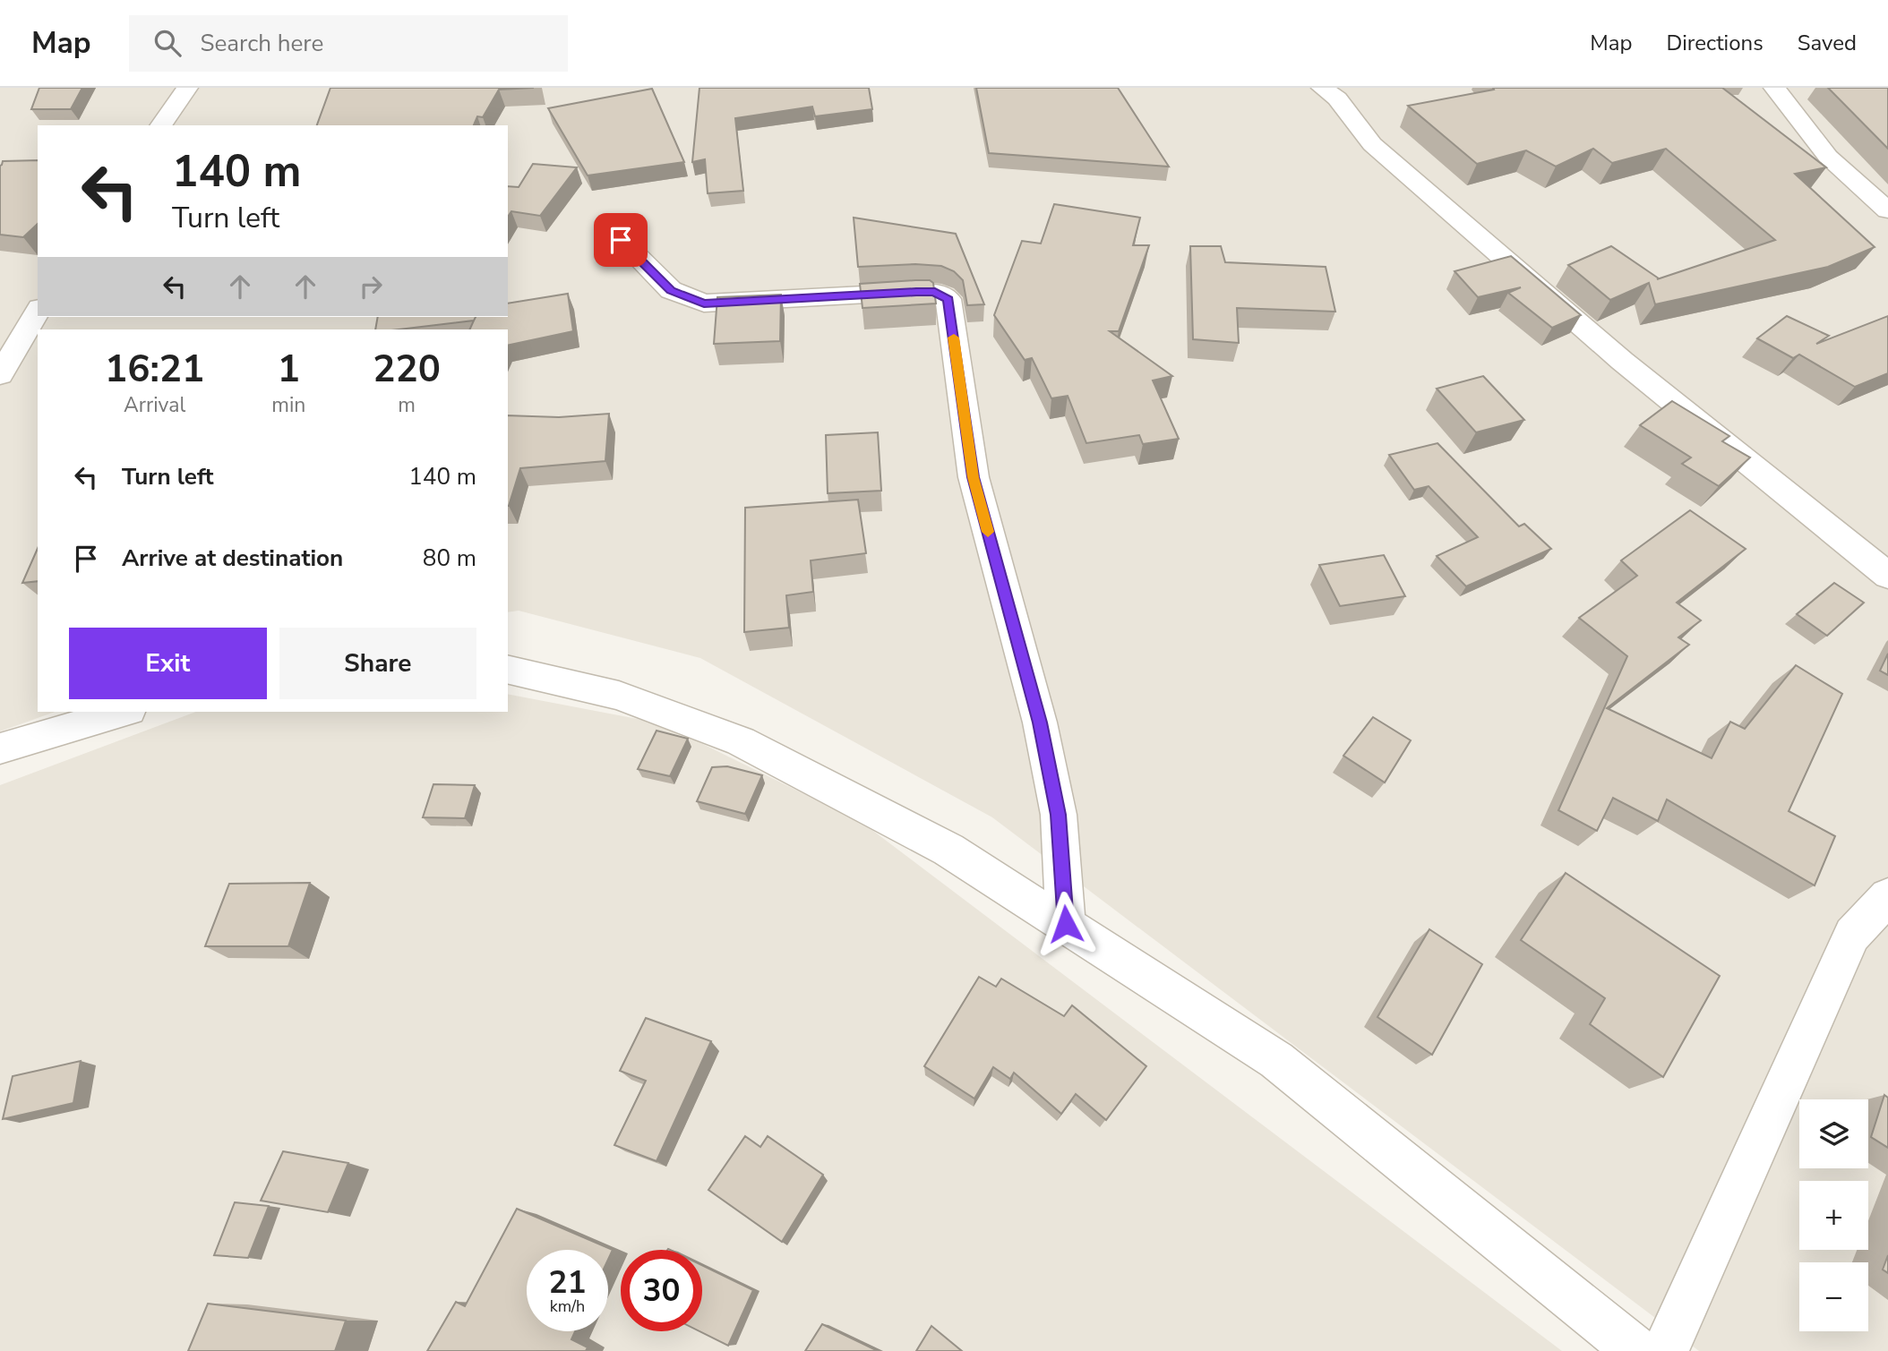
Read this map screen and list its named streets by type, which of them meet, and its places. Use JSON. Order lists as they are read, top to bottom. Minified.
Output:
{"page":{"header":"Map","search":"Search here","nav":["Map","Directions","Saved"],"turn":["140 m","Turn left"],"eta":["16:21","Arrival","1","min","220","m"],"list":[{"name":"Turn left","value":"140 m"},{"name":"Arrive at destination","value":"80 m"}],"buttons":["Exit","Share"],"map_buttons":["+","−"],"speed":"21 km/h","limit":"30"}}
